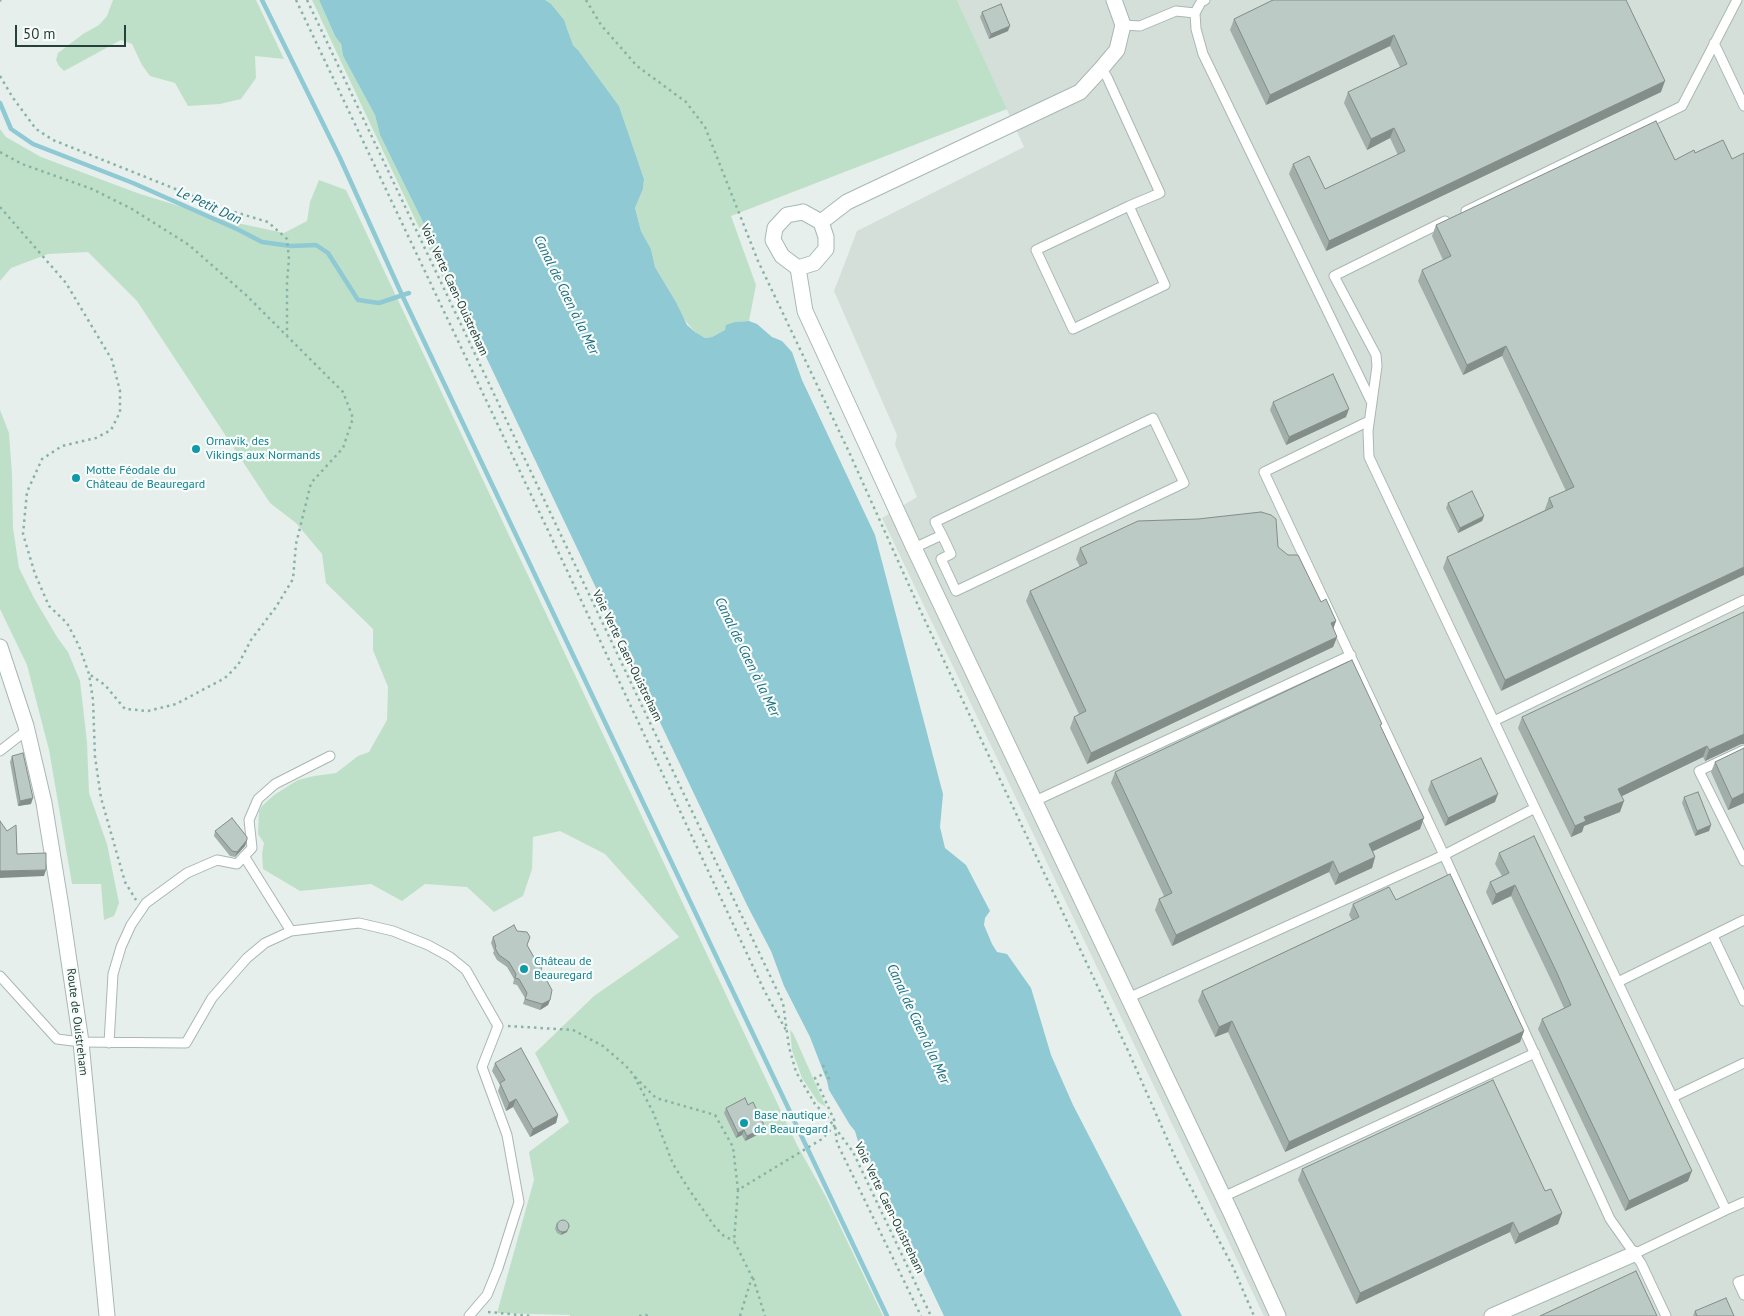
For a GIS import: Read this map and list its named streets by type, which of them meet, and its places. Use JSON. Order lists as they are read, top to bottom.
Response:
{
  "streets": {
    "street": ["Route de Ouistreham"],
    "path": ["Voie Verte Caen-Ouistreham"]
  },
  "water": ["Le Petit Dan", "Canal de Caen à la Mer"],
  "places": [
    "Ornavik, des Vikings aux Normands",
    "Motte Féodale du Château de Beauregard",
    "Château de Beauregard",
    "Base nautique de Beauregard"
  ],
  "scale_bar": "50 m"
}
